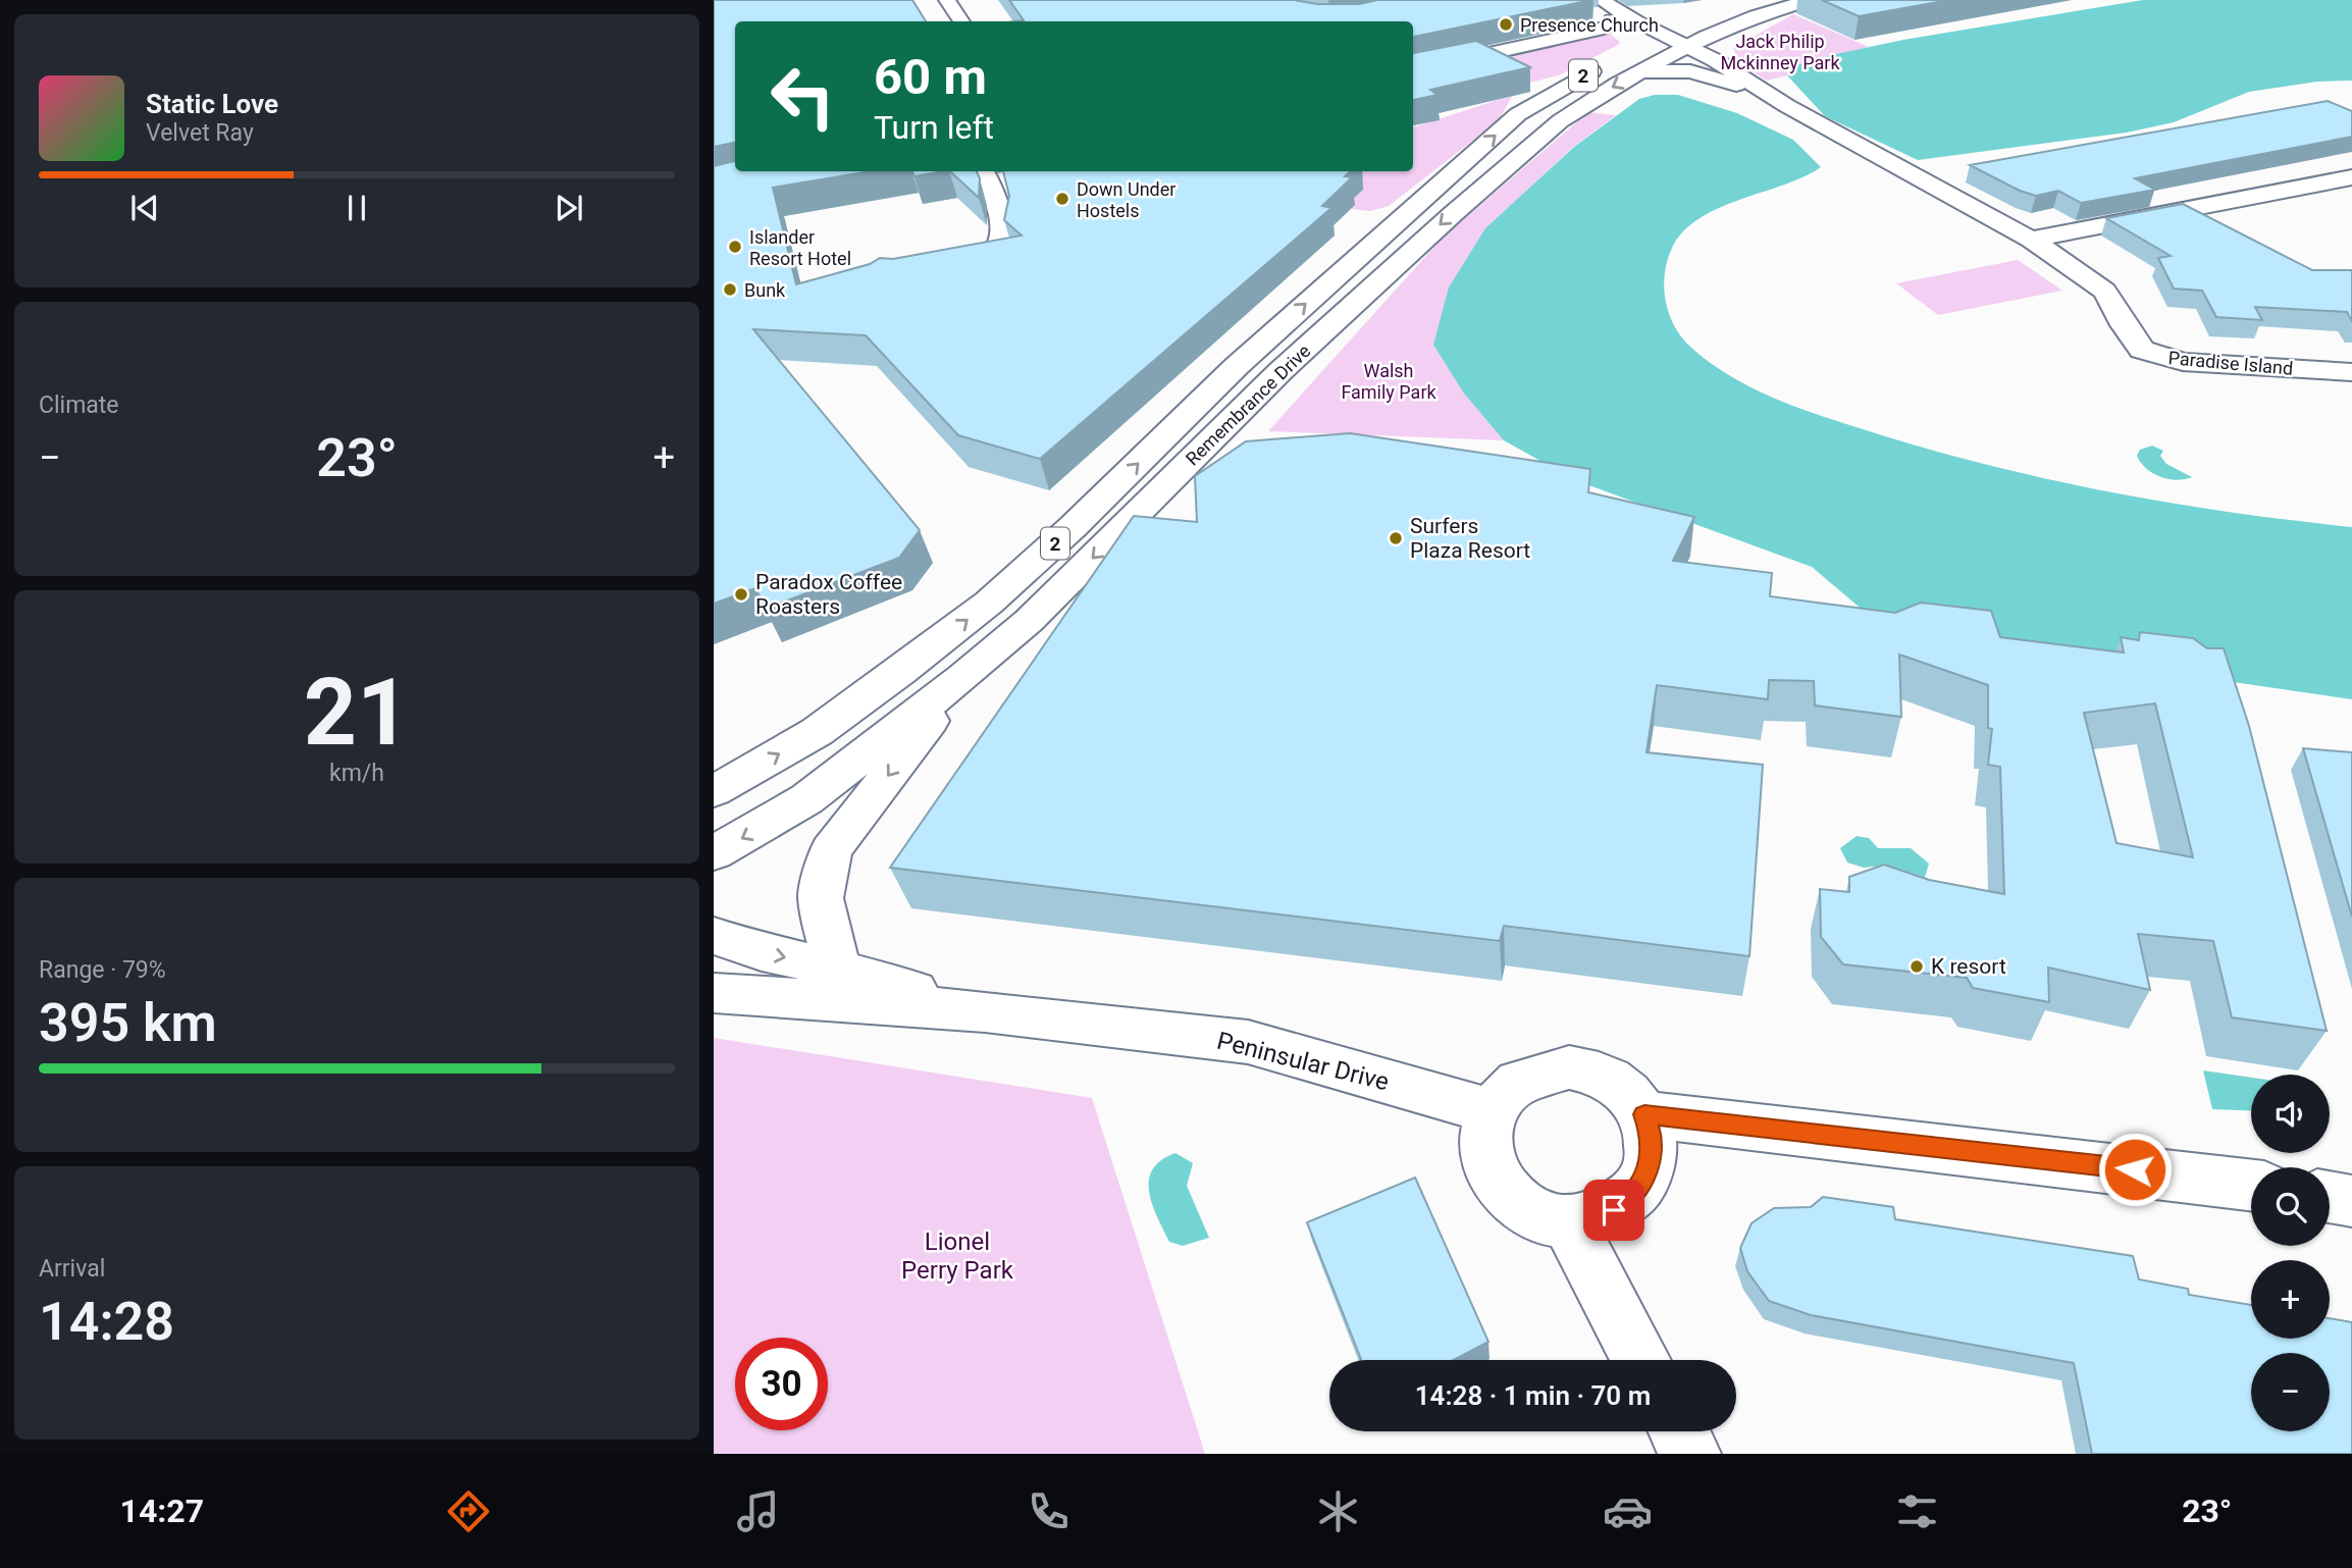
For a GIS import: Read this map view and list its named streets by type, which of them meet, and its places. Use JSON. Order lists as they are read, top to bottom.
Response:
{
  "streets": {
    "main road": [
      "2",
      "Paradise Island",
      "Remembrance Drive",
      "Peninsular Drive"
    ]
  },
  "crossings": [
    ["Paradise Island", "Remembrance Drive"]
  ],
  "parks": ["Jack Philip Mckinney Park", "Walsh Family Park", "Lionel Perry Park"],
  "places": [
    "Presence Church",
    "Down Under Hostels",
    "Islander Resort Hotel",
    "Bunk",
    "Surfers Plaza Resort",
    "Paradox Coffee Roasters",
    "K resort"
  ],
  "page": {
    "turn": ["60 m", "Turn left"],
    "song": ["Static Love", "Velvet Ray"],
    "tile": [
      "Climate",
      ["21", "km/h"],
      ["Range · 79%", "395 km"],
      ["Arrival", "14:28"]
    ],
    "heat": ["−", "23°", "+"],
    "map_buttons": ["+", "−"],
    "limit": "30",
    "trip": "14:28 · 1 min · 70 m",
    "tabs": ["14:27", "23°"]
  }
}
